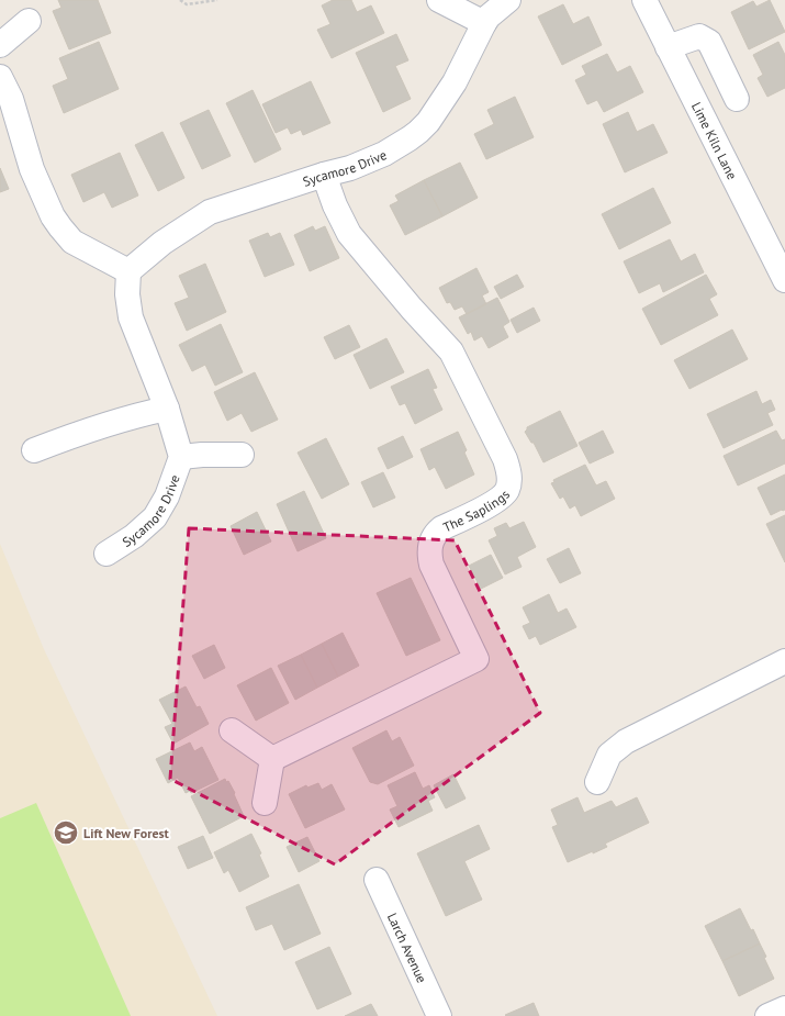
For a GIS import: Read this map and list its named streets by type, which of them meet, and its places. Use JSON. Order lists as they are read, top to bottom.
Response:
{
  "streets": {
    "street": [
      "Lime Kiln Lane",
      "Sycamore Drive",
      "The Saplings",
      "Larch Avenue"
    ]
  },
  "crossings": [
    ["Sycamore Drive", "The Saplings"]
  ],
  "places": {
    "school or university": ["Lift New Forest"]
  }
}
